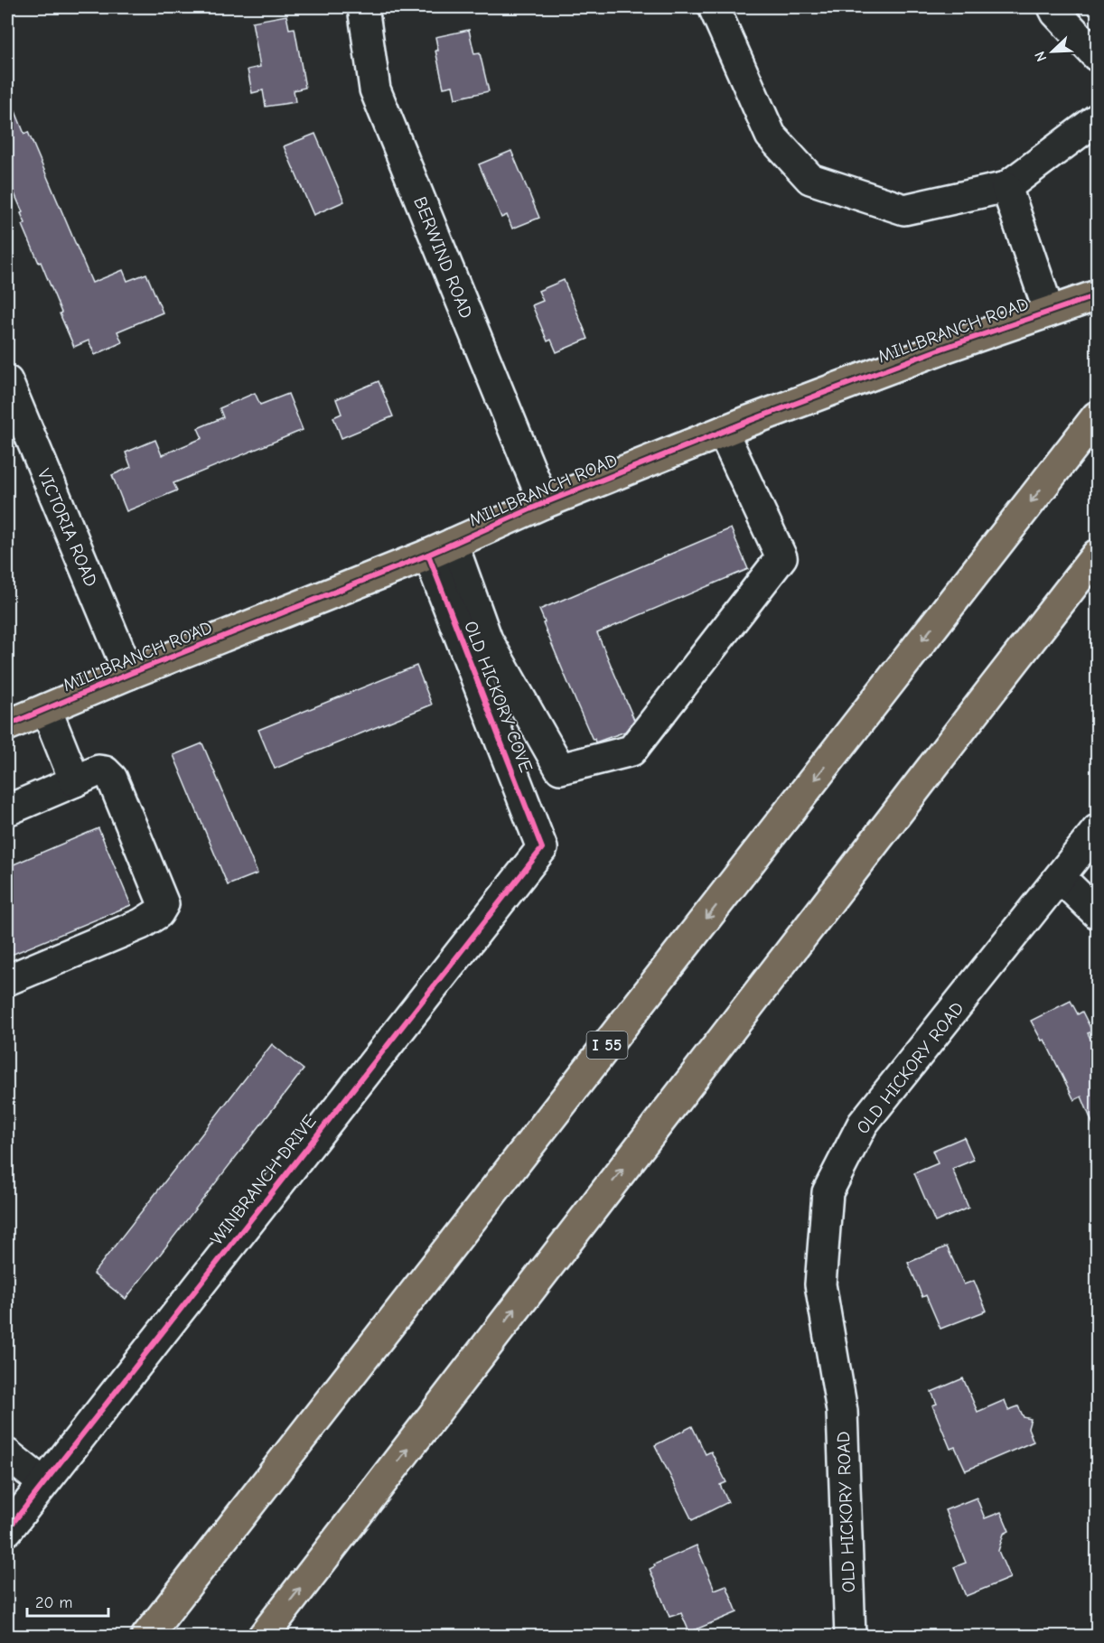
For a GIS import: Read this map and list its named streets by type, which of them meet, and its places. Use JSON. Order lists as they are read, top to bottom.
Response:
{
  "streets": {
    "main road": ["MILLBRANCH ROAD", "I 55"],
    "street": [
      "BERWIND ROAD",
      "VICTORIA ROAD",
      "OLD HICKORY COVE",
      "OLD HICKORY ROAD",
      "WINBRANCH DRIVE"
    ]
  },
  "crossings": [
    ["BERWIND ROAD", "MILLBRANCH ROAD"],
    ["MILLBRANCH ROAD", "VICTORIA ROAD"],
    ["MILLBRANCH ROAD", "OLD HICKORY COVE"],
    ["OLD HICKORY COVE", "WINBRANCH DRIVE"]
  ],
  "scale_bar": "20 m",
  "north": "bottom left"
}
